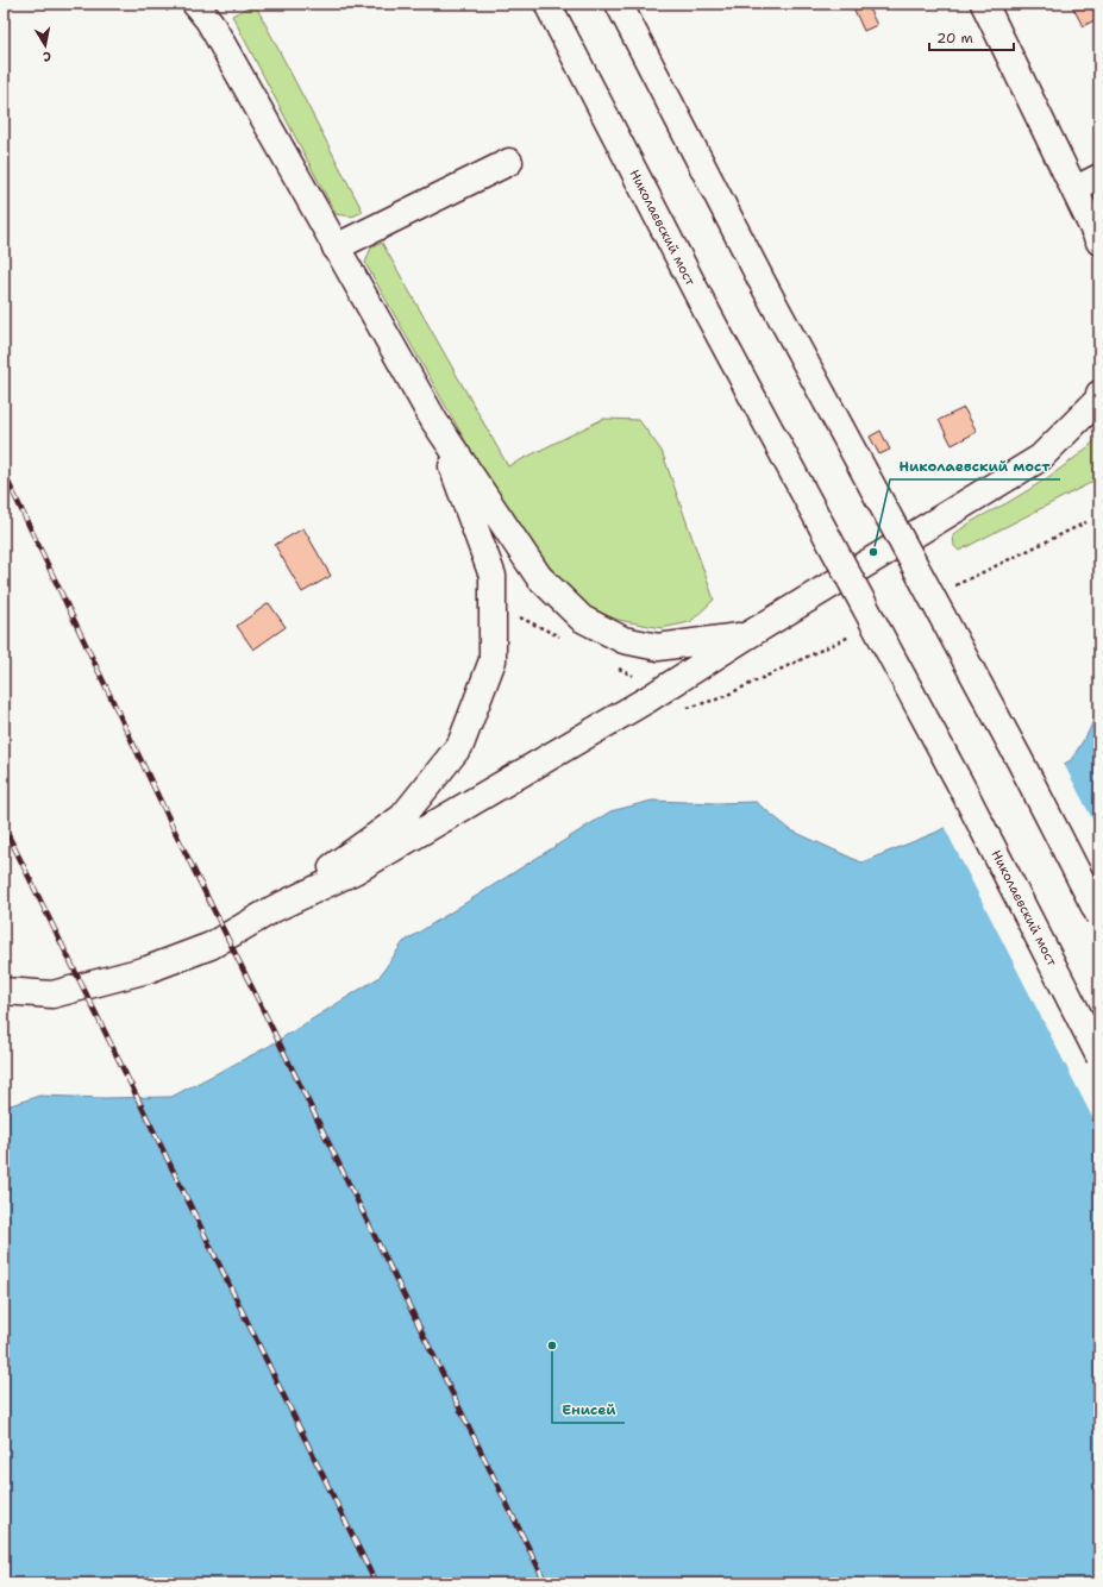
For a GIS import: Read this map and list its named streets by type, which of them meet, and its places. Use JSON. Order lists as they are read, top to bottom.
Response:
{
  "streets": {
    "main road": ["Николаевский мост"]
  },
  "places": ["Николаевский мост", "Енисей"],
  "scale_bar": "20 m",
  "north": "bottom"
}
